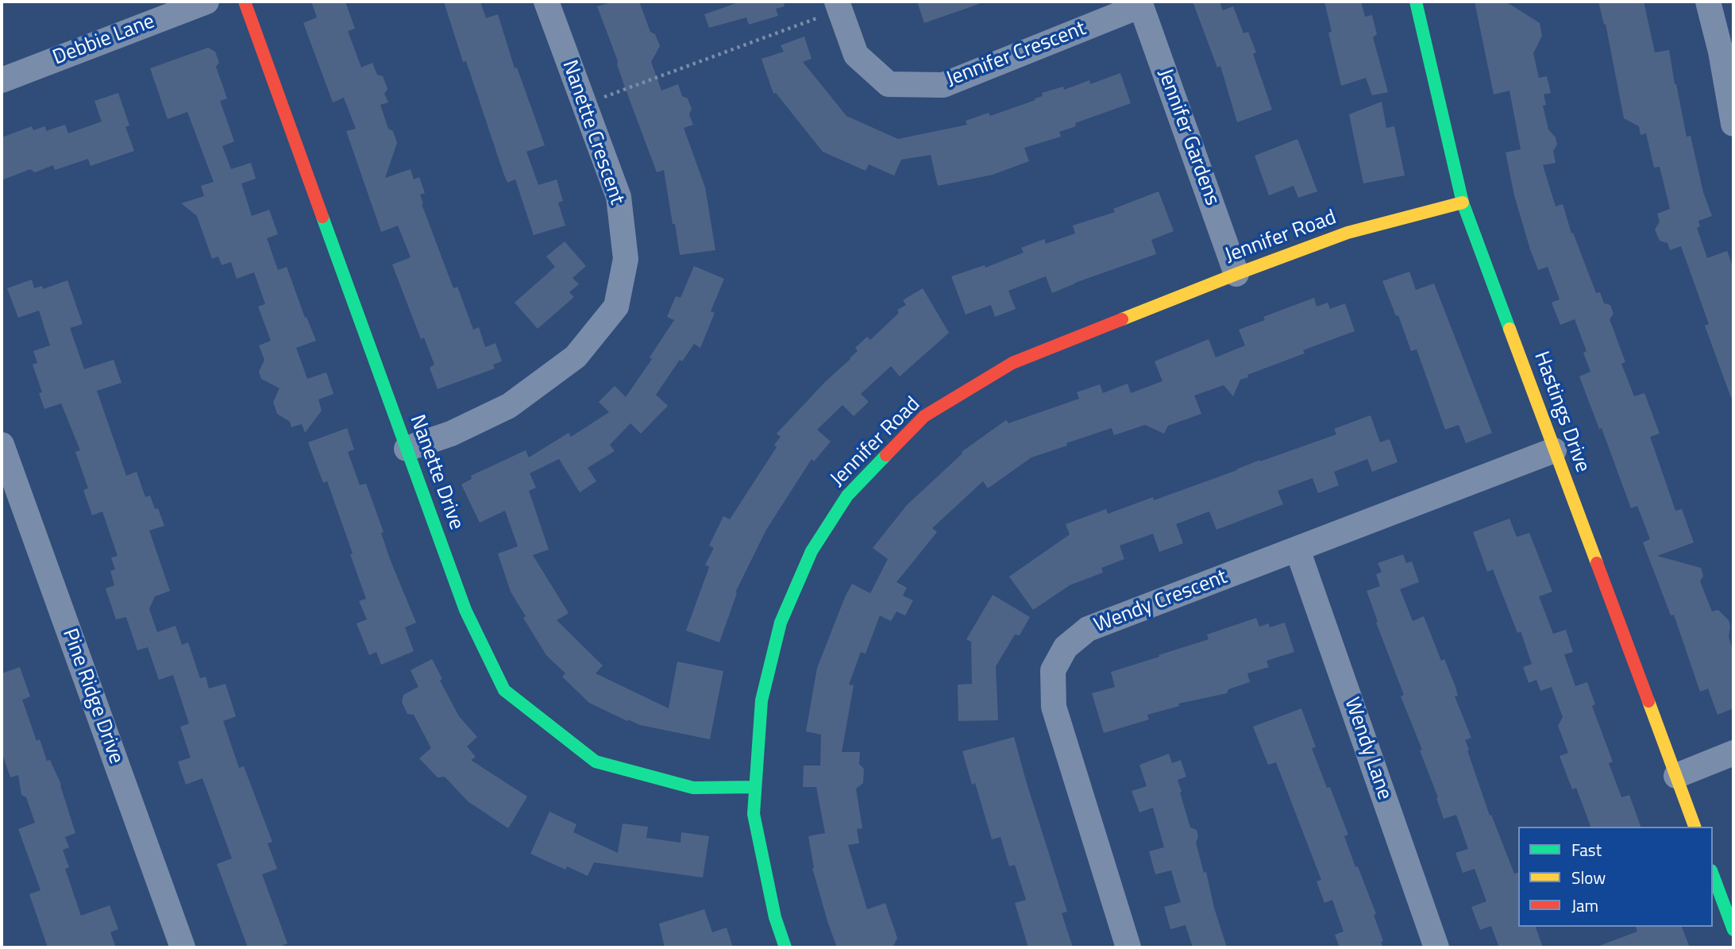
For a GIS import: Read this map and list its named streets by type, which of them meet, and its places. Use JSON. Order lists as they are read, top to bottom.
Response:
{
  "streets": {
    "street": [
      "Debbie Lane",
      "Jennifer Crescent",
      "Nanette Crescent",
      "Jennifer Gardens",
      "Jennifer Road",
      "Hastings Drive",
      "Nanette Drive",
      "Wendy Crescent",
      "Pine Ridge Drive",
      "Wendy Lane"
    ]
  },
  "crossings": [
    ["Jennifer Crescent", "Jennifer Gardens"],
    ["Nanette Crescent", "Nanette Drive"],
    ["Jennifer Gardens", "Jennifer Road"],
    ["Jennifer Road", "Hastings Drive"],
    ["Jennifer Road", "Nanette Drive"],
    ["Hastings Drive", "Wendy Crescent"],
    ["Wendy Crescent", "Wendy Lane"]
  ],
  "legend": ["Fast", "Slow", "Jam"]
}
